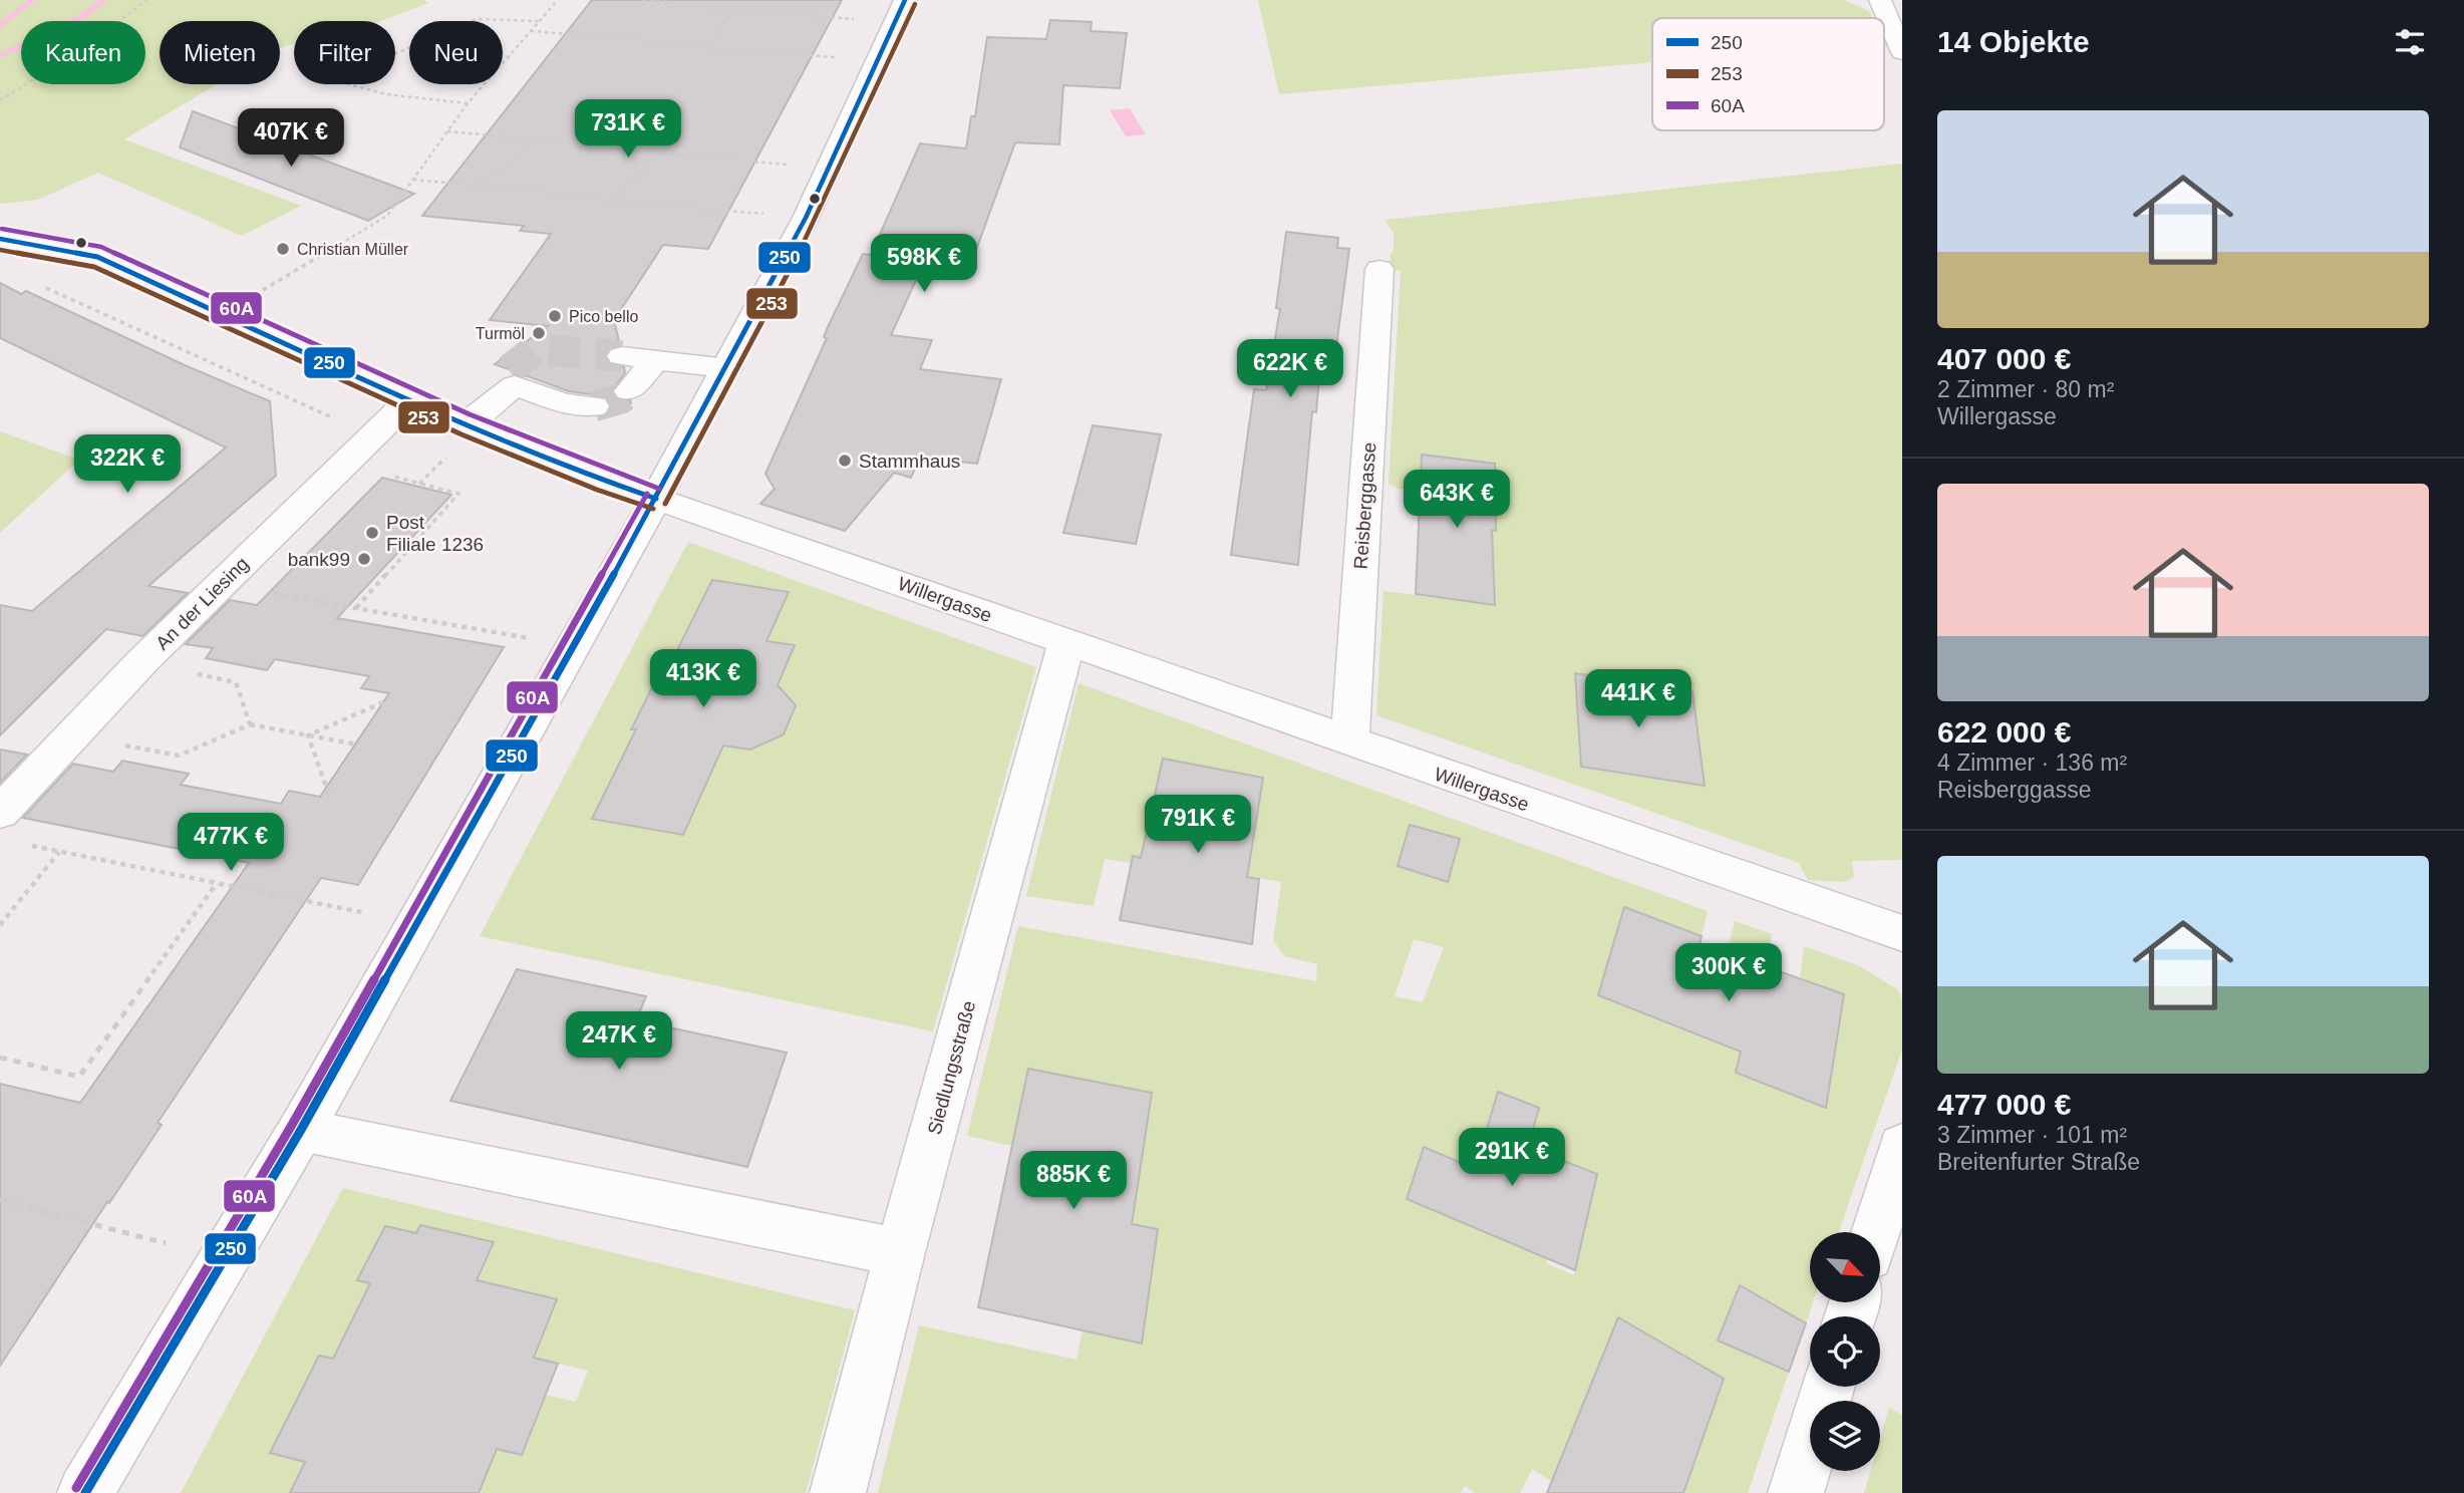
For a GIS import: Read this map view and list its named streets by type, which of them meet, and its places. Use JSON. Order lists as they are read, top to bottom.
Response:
{
  "streets": {
    "street": [
      "Reisberggasse",
      "Willergasse",
      "An der Liesing",
      "Siedlungsstraße"
    ]
  },
  "crossings": [
    ["Reisberggasse", "Willergasse"],
    ["Willergasse", "An der Liesing"],
    ["Willergasse", "Siedlungsstraße"]
  ],
  "places": [
    "Christian Müller",
    "Pico bello",
    "Turmöl",
    "Stammhaus",
    "Post Filiale 1236",
    "bank99"
  ],
  "lines": ["transit line 250", "transit line 253", "transit line 60A"],
  "legend": ["250", "253", "60A"],
  "north": "bottom right",
  "page": {
    "heading": "14 Objekte",
    "chip": [
      "Kaufen",
      "Mieten",
      "Filter",
      "Neu"
    ],
    "list": [
      {
        "name": "407 000 €",
        "note": "2 Zimmer · 80 m² · Willergasse"
      },
      {
        "name": "622 000 €",
        "note": "4 Zimmer · 136 m² · Reisberggasse"
      },
      {
        "name": "477 000 €",
        "note": "3 Zimmer · 101 m² · Breitenfurter Straße"
      }
    ],
    "price": [
      "731K €",
      "407K €",
      "598K €",
      "622K €",
      "322K €",
      "643K €",
      "413K €",
      "441K €",
      "791K €",
      "477K €",
      "300K €",
      "247K €",
      "291K €",
      "885K €"
    ]
  }
}
